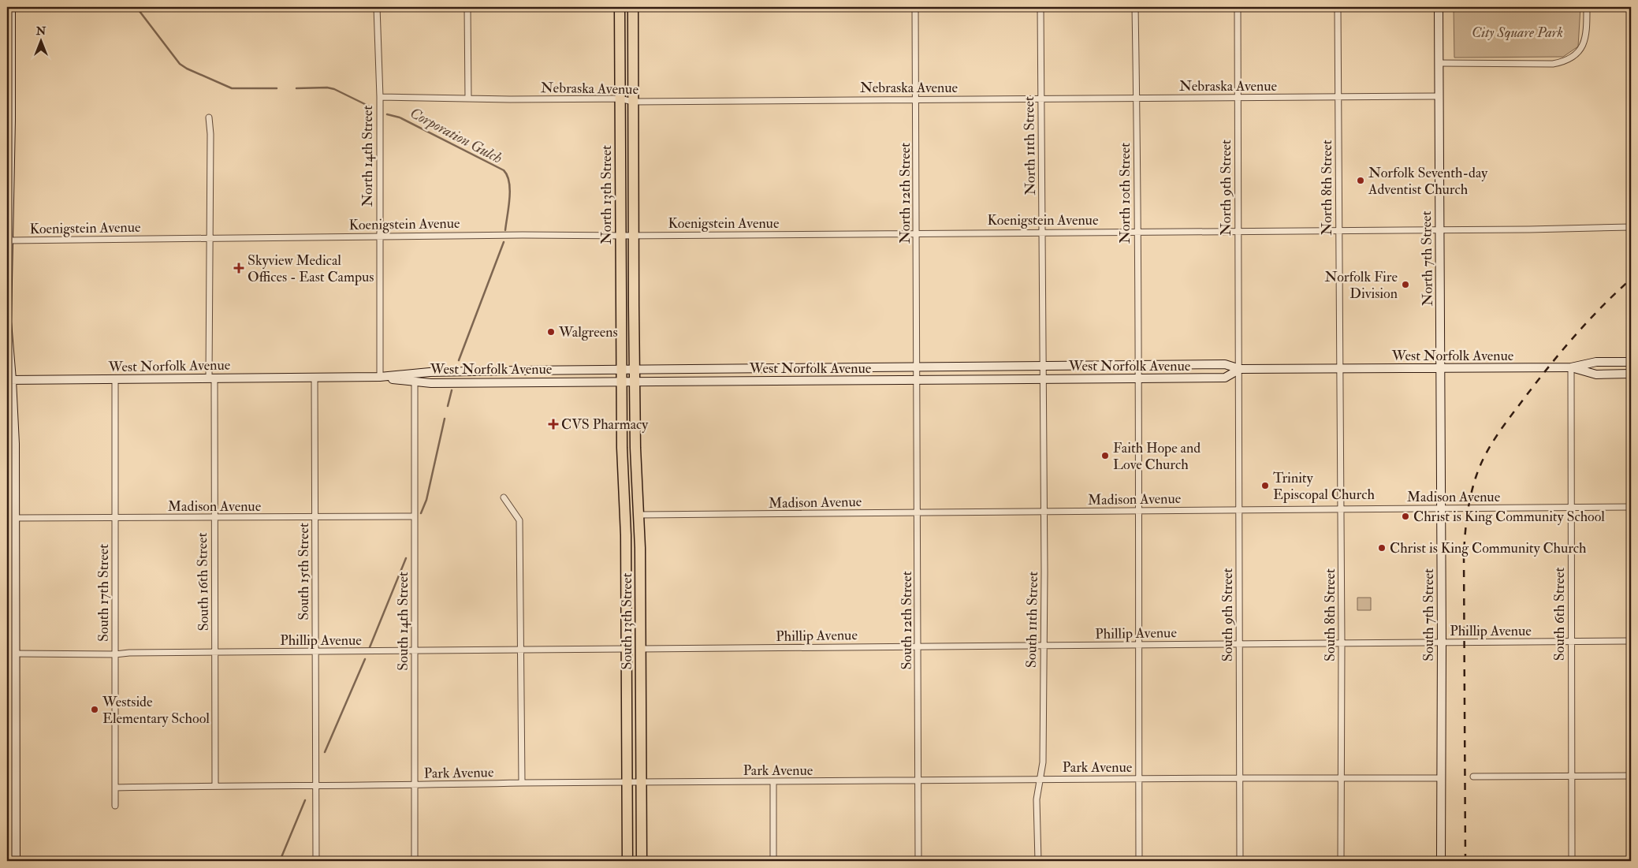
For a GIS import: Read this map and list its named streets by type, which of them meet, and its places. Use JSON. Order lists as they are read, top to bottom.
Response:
{
  "streets": {
    "highway": ["North 13th Street", "South 13th Street"],
    "main road": ["North 7th Street", "West Norfolk Avenue", "South 7th Street"],
    "street": [
      "Nebraska Avenue",
      "North 11th Street",
      "North 14th Street",
      "North 9th Street",
      "North 8th Street",
      "North 12th Street",
      "North 10th Street",
      "Koenigstein Avenue",
      "Madison Avenue",
      "South 15th Street",
      "South 16th Street",
      "South 17th Street",
      "South 6th Street",
      "South 9th Street",
      "South 8th Street",
      "South 11th Street",
      "South 12th Street",
      "South 14th Street",
      "Phillip Avenue",
      "Park Avenue"
    ]
  },
  "crossings": [
    ["Nebraska Avenue", "North 11th Street"],
    ["Nebraska Avenue", "North 14th Street"],
    ["Nebraska Avenue", "North 9th Street"],
    ["Nebraska Avenue", "North 8th Street"],
    ["Nebraska Avenue", "North 12th Street"],
    ["Nebraska Avenue", "North 10th Street"],
    ["Nebraska Avenue", "North 13th Street"],
    ["Nebraska Avenue", "North 7th Street"],
    ["North 11th Street", "Koenigstein Avenue"],
    ["North 11th Street", "West Norfolk Avenue"],
    ["North 11th Street", "South 11th Street"],
    ["North 14th Street", "Koenigstein Avenue"],
    ["North 14th Street", "West Norfolk Avenue"],
    ["North 9th Street", "Koenigstein Avenue"],
    ["North 9th Street", "West Norfolk Avenue"],
    ["North 9th Street", "South 9th Street"],
    ["North 8th Street", "Koenigstein Avenue"],
    ["North 8th Street", "West Norfolk Avenue"],
    ["North 8th Street", "South 8th Street"],
    ["North 12th Street", "Koenigstein Avenue"],
    ["North 12th Street", "West Norfolk Avenue"],
    ["North 12th Street", "South 12th Street"],
    ["North 10th Street", "Koenigstein Avenue"],
    ["North 10th Street", "West Norfolk Avenue"],
    ["North 10th Street", "Madison Avenue"],
    ["North 10th Street", "Phillip Avenue"],
    ["North 10th Street", "Park Avenue"],
    ["North 13th Street", "Koenigstein Avenue"],
    ["North 13th Street", "West Norfolk Avenue"],
    ["North 13th Street", "South 13th Street"],
    ["Koenigstein Avenue", "North 7th Street"],
    ["Koenigstein Avenue", "South 16th Street"],
    ["North 7th Street", "West Norfolk Avenue"],
    ["North 7th Street", "South 7th Street"],
    ["West Norfolk Avenue", "South 15th Street"],
    ["West Norfolk Avenue", "South 16th Street"],
    ["West Norfolk Avenue", "South 17th Street"],
    ["West Norfolk Avenue", "South 6th Street"],
    ["West Norfolk Avenue", "South 9th Street"],
    ["West Norfolk Avenue", "South 8th Street"],
    ["West Norfolk Avenue", "South 7th Street"],
    ["West Norfolk Avenue", "South 11th Street"],
    ["West Norfolk Avenue", "South 12th Street"],
    ["West Norfolk Avenue", "South 14th Street"],
    ["West Norfolk Avenue", "South 13th Street"],
    ["Madison Avenue", "South 15th Street"],
    ["Madison Avenue", "South 16th Street"],
    ["Madison Avenue", "South 17th Street"],
    ["Madison Avenue", "South 6th Street"],
    ["Madison Avenue", "South 9th Street"],
    ["Madison Avenue", "South 8th Street"],
    ["Madison Avenue", "South 7th Street"],
    ["Madison Avenue", "South 11th Street"],
    ["Madison Avenue", "South 12th Street"],
    ["Madison Avenue", "South 14th Street"],
    ["Madison Avenue", "South 13th Street"],
    ["South 15th Street", "Phillip Avenue"],
    ["South 15th Street", "Park Avenue"],
    ["South 16th Street", "Phillip Avenue"],
    ["South 16th Street", "Park Avenue"],
    ["South 17th Street", "Phillip Avenue"],
    ["South 17th Street", "Park Avenue"],
    ["South 6th Street", "Phillip Avenue"],
    ["South 9th Street", "Phillip Avenue"],
    ["South 9th Street", "Park Avenue"],
    ["South 8th Street", "Phillip Avenue"],
    ["South 8th Street", "Park Avenue"],
    ["South 7th Street", "Phillip Avenue"],
    ["South 7th Street", "Park Avenue"],
    ["South 11th Street", "Phillip Avenue"],
    ["South 11th Street", "Park Avenue"],
    ["South 12th Street", "Phillip Avenue"],
    ["South 12th Street", "Park Avenue"],
    ["South 14th Street", "Phillip Avenue"],
    ["South 14th Street", "Park Avenue"],
    ["South 13th Street", "Phillip Avenue"],
    ["South 13th Street", "Park Avenue"]
  ],
  "water": ["Corporation Gulch"],
  "parks": ["City Square Park"],
  "places": {
    "other": [
      "Norfolk Seventh-day Adventist Church",
      "Norfolk Fire Division",
      "Walgreens",
      "Faith Hope and Love Church",
      "Trinity Episcopal Church",
      "Christ is King Community School",
      "Christ is King Community Church",
      "Westside Elementary School"
    ],
    "health": ["Skyview Medical Offices - East Campus", "CVS Pharmacy"]
  },
  "north": "top"
}
